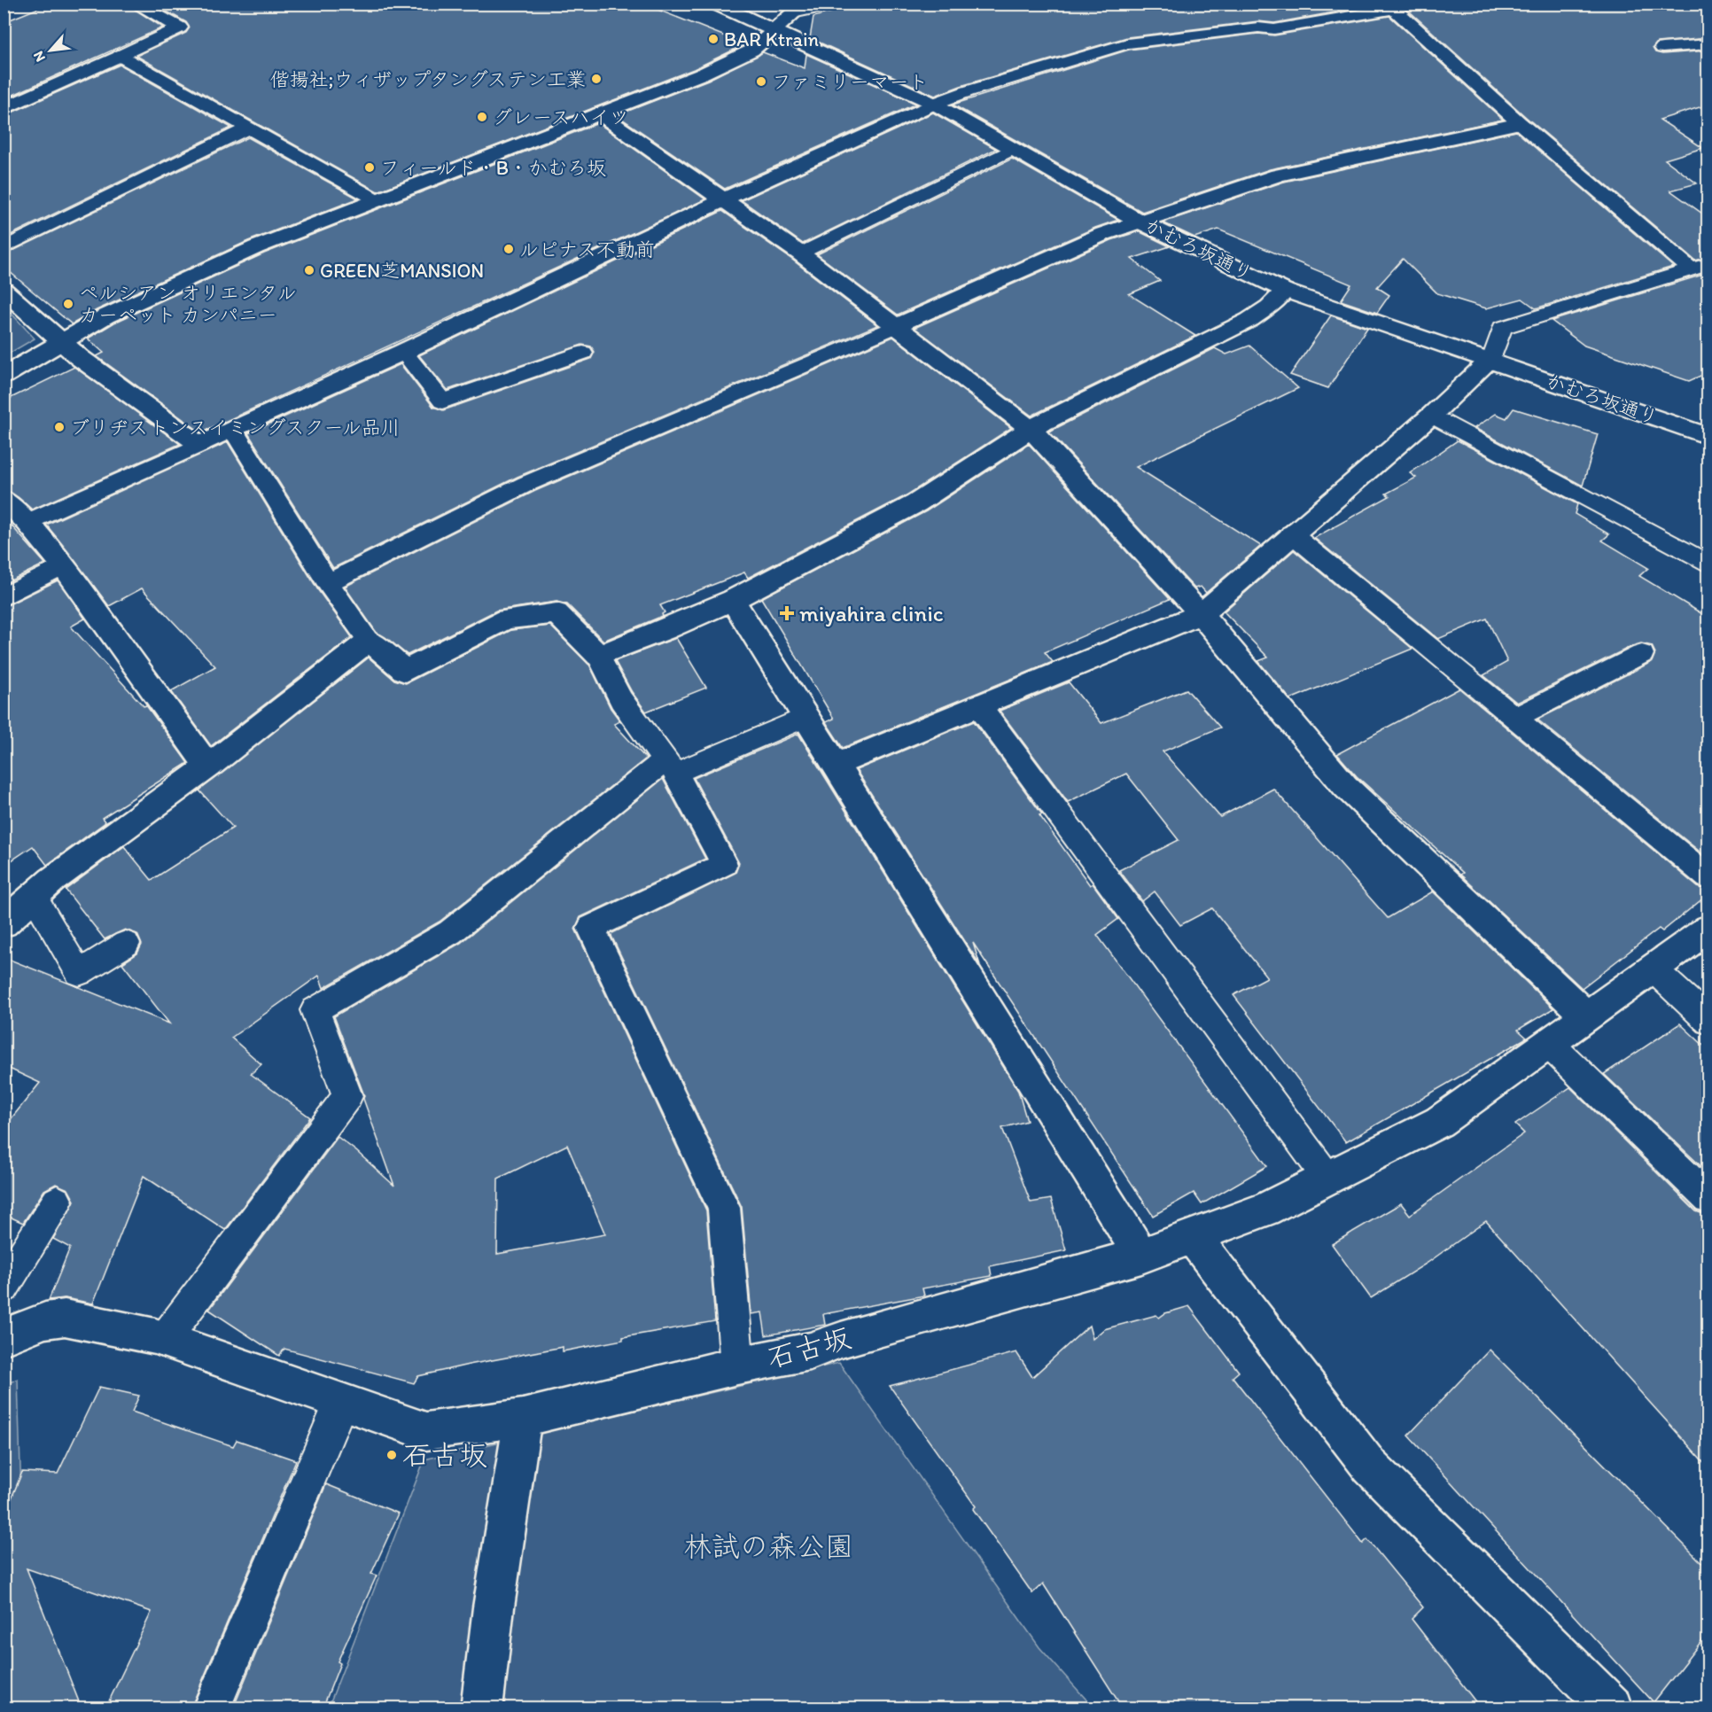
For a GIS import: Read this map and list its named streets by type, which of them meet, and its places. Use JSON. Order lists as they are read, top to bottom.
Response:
{
  "streets": {
    "street": ["かむろ坂通り", "石古坂"]
  },
  "parks": ["林試の森公園"],
  "places": {
    "other": [
      "BAR Ktrain",
      "偕揚社;ウィザップタングステン工業",
      "ファミリーマート",
      "グレースハイツ",
      "フィールド・B・かむろ坂",
      "ルピナス不動前",
      "GREEN芝MANSION",
      "ペルシアン オリエンタル カーペット カンパニー",
      "ブリヂストンスイミングスクール品川",
      "石古坂"
    ],
    "health": ["miyahira clinic"]
  },
  "north": "bottom left"
}
